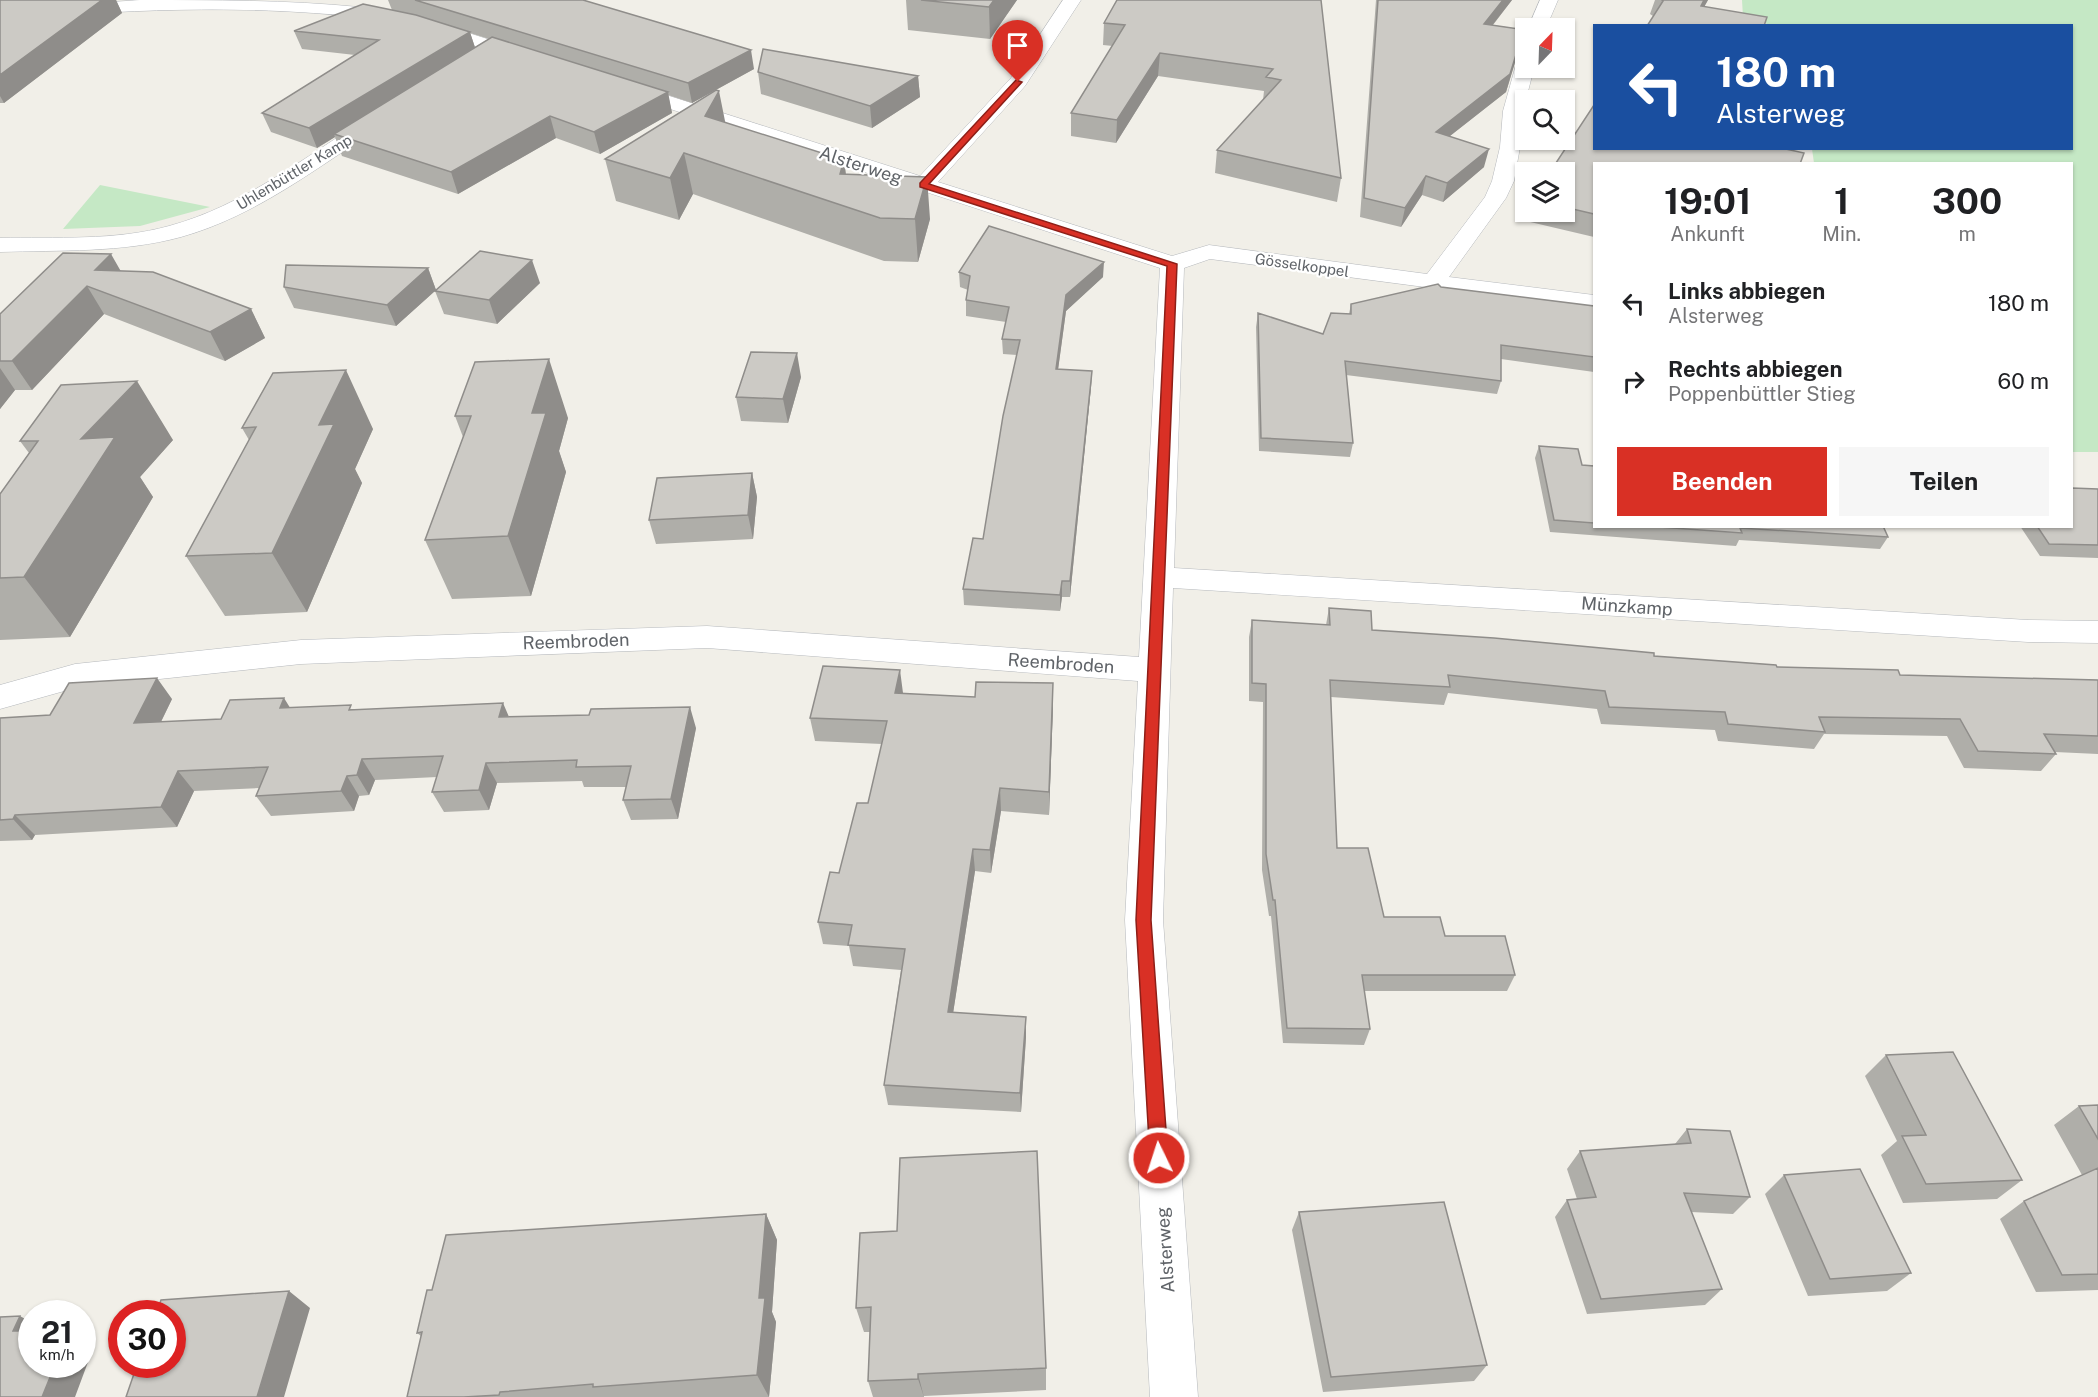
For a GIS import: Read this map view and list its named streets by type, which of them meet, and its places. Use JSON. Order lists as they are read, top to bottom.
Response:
{
  "streets": {
    "street": [
      "Alsterweg",
      "Uhlenbüttler Kamp",
      "Gösselkoppel",
      "Münzkamp",
      "Reembroden"
    ]
  },
  "crossings": [
    ["Alsterweg", "Gösselkoppel"],
    ["Alsterweg", "Münzkamp"],
    ["Alsterweg", "Reembroden"]
  ],
  "north": "top right",
  "page": {
    "turn": ["180 m", "Alsterweg"],
    "eta": [
      "19:01",
      "Ankunft",
      "1",
      "Min.",
      "300",
      "m"
    ],
    "list": [
      {
        "name": "Links abbiegen",
        "note": "Alsterweg",
        "value": "180 m"
      },
      {
        "name": "Rechts abbiegen",
        "note": "Poppenbüttler Stieg",
        "value": "60 m"
      }
    ],
    "buttons": ["Beenden", "Teilen"],
    "speed": "21 km/h",
    "limit": "30"
  }
}
